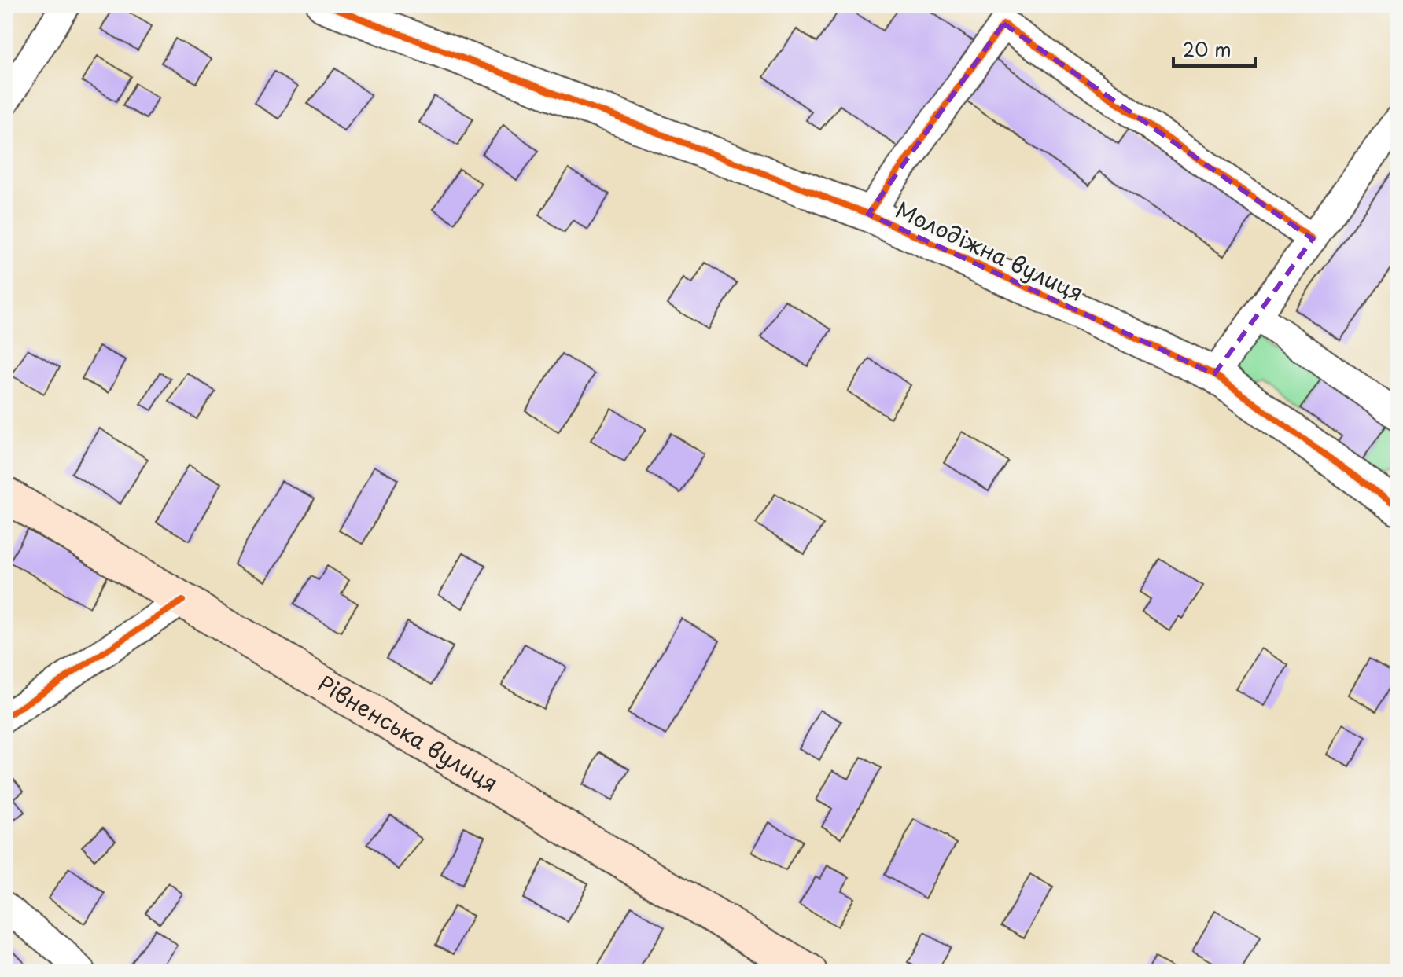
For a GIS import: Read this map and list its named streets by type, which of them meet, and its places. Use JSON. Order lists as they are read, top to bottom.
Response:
{
  "streets": {
    "main road": ["Рівненська вулиця"],
    "street": ["Молодіжна вулиця"]
  },
  "scale_bar": "20 m"
}
